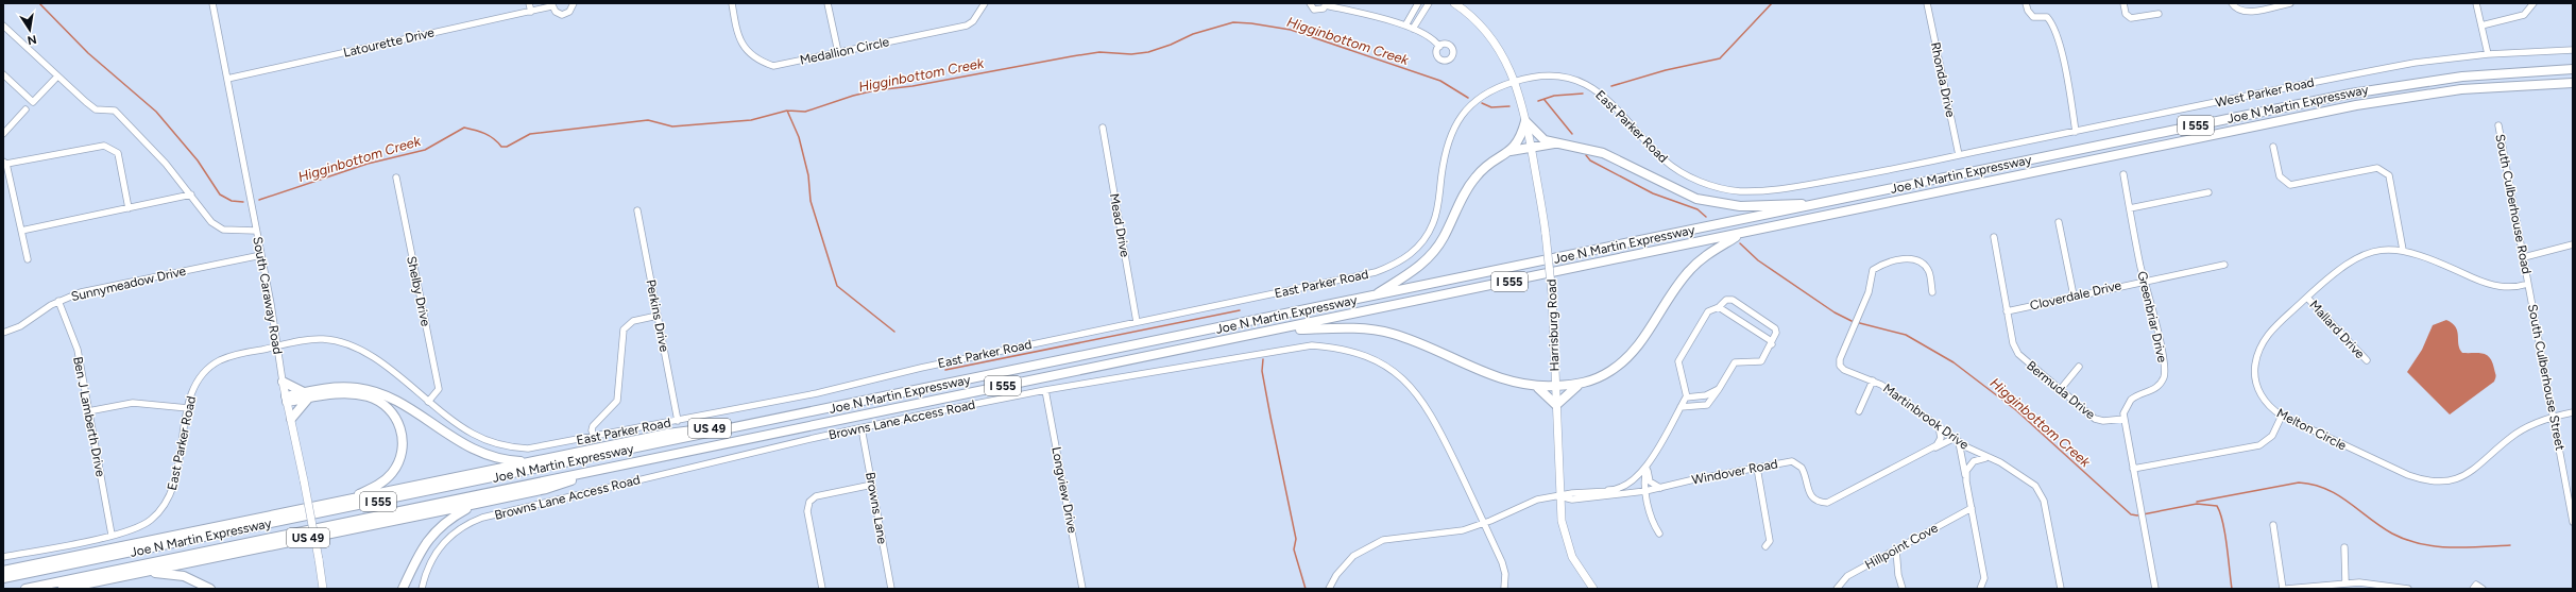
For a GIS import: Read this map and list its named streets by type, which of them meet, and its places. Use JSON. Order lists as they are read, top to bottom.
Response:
{
  "streets": {
    "highway": ["Joe N Martin Expressway", "I 555", "US 49"],
    "main road": ["South Caraway Road", "Harrisburg Road"],
    "street": [
      "Latourette Drive",
      "Medallion Circle",
      "Rhonda Drive",
      "West Parker Road",
      "East Parker Road",
      "South Culberhouse Road",
      "Mead Drive",
      "Sunnymeadow Drive",
      "Shelby Drive",
      "Cloverdale Drive",
      "Perkins Drive",
      "Greenbriar Drive",
      "Mallard Drive",
      "South Culberhouse Street",
      "Bermuda Drive",
      "Ben J Lamberth Drive",
      "Martinbrook Drive",
      "Browns Lane Access Road",
      "Melton Circle",
      "Windover Road",
      "Longview Drive",
      "Browns Lane",
      "Hillpoint Cove"
    ]
  },
  "crossings": [
    ["Latourette Drive", "South Caraway Road"],
    ["Rhonda Drive", "West Parker Road"],
    ["Rhonda Drive", "East Parker Road"],
    ["West Parker Road", "East Parker Road"],
    ["Joe N Martin Expressway", "US 49"],
    ["East Parker Road", "Mead Drive"],
    ["East Parker Road", "Shelby Drive"],
    ["East Parker Road", "South Caraway Road"],
    ["East Parker Road", "Perkins Drive"],
    ["East Parker Road", "Harrisburg Road"],
    ["East Parker Road", "Ben J Lamberth Drive"],
    ["South Culberhouse Road", "South Culberhouse Street"],
    ["South Culberhouse Road", "Melton Circle"],
    ["Sunnymeadow Drive", "South Caraway Road"],
    ["Sunnymeadow Drive", "Ben J Lamberth Drive"],
    ["Cloverdale Drive", "Greenbriar Drive"],
    ["Cloverdale Drive", "Bermuda Drive"],
    ["Greenbriar Drive", "Bermuda Drive"],
    ["Harrisburg Road", "Windover Road"],
    ["Mallard Drive", "Melton Circle"],
    ["South Culberhouse Street", "Melton Circle"],
    ["Martinbrook Drive", "Windover Road"],
    ["Browns Lane Access Road", "Windover Road"],
    ["Browns Lane Access Road", "Longview Drive"],
    ["Browns Lane Access Road", "Browns Lane"]
  ],
  "water": ["Higginbottom Creek"],
  "north": "bottom"
}
